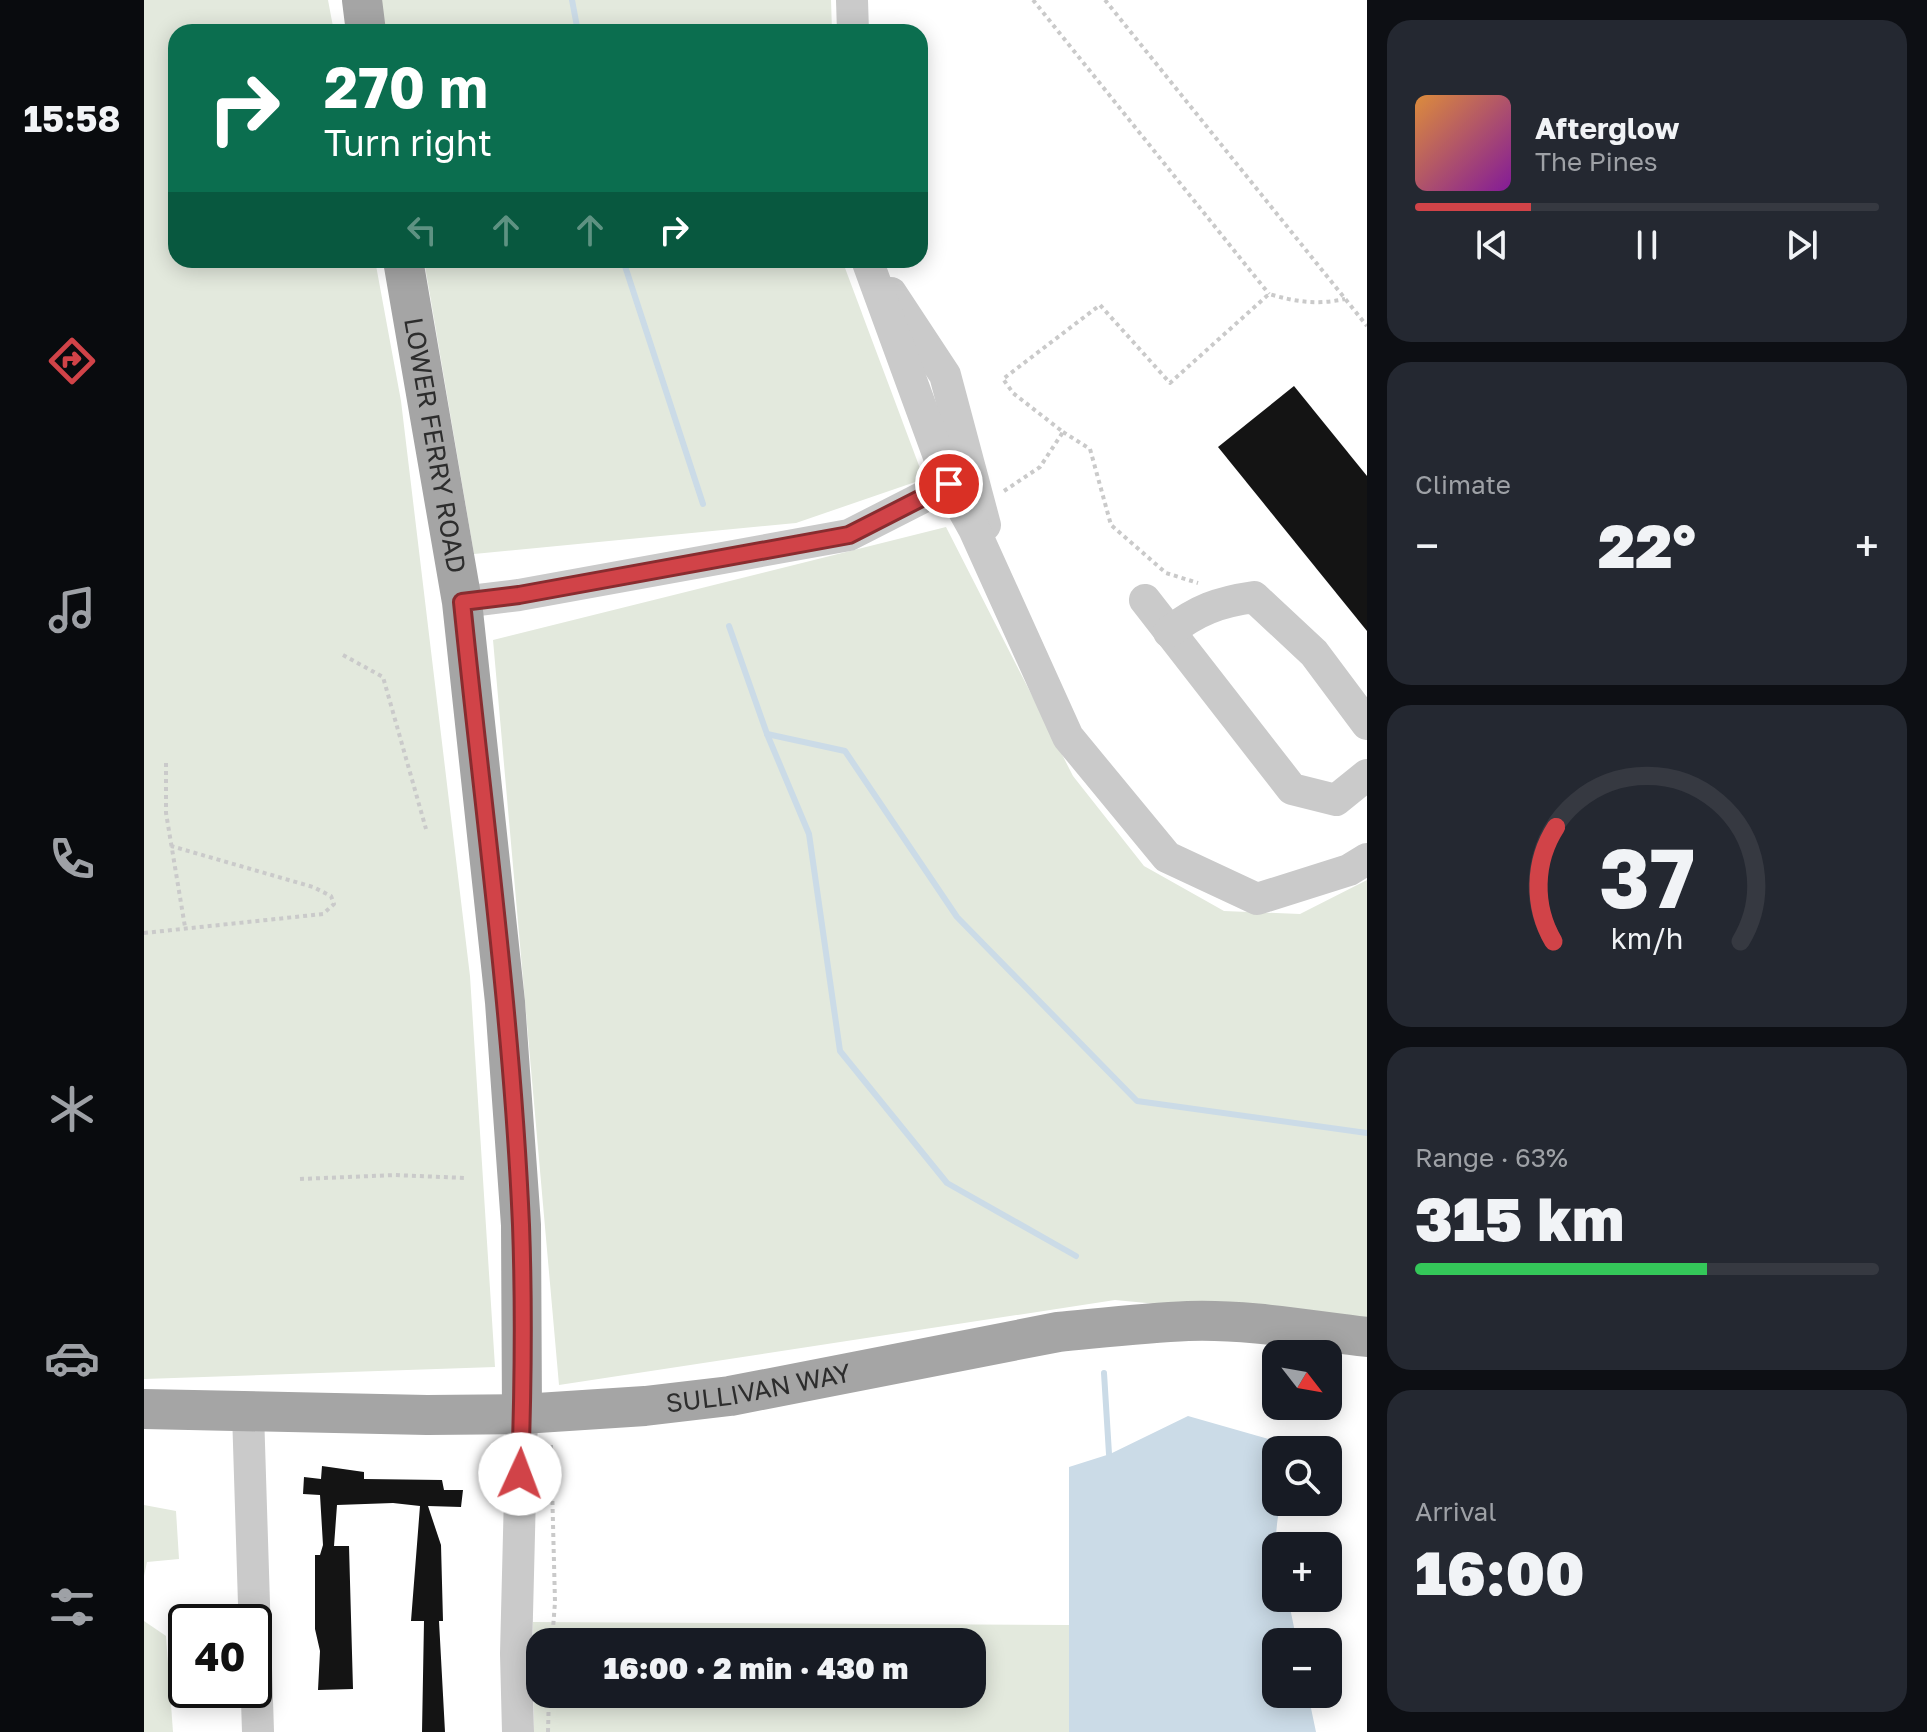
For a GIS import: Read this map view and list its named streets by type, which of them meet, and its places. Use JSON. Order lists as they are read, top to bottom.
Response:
{
  "streets": {
    "main road": ["LOWER FERRY ROAD", "SULLIVAN WAY"]
  },
  "crossings": [
    ["LOWER FERRY ROAD", "SULLIVAN WAY"]
  ],
  "north": "bottom right",
  "page": {
    "tabs": "15:58",
    "turn": ["270 m", "Turn right"],
    "song": ["Afterglow", "The Pines"],
    "tile": [
      "Climate",
      ["Range · 63%", "315 km"],
      ["Arrival", "16:00"]
    ],
    "heat": ["−", "22°", "+"],
    "map_buttons": ["+", "−"],
    "limit": "40",
    "trip": "16:00 · 2 min · 430 m",
    "gauge": ["37", "km/h"]
  }
}
